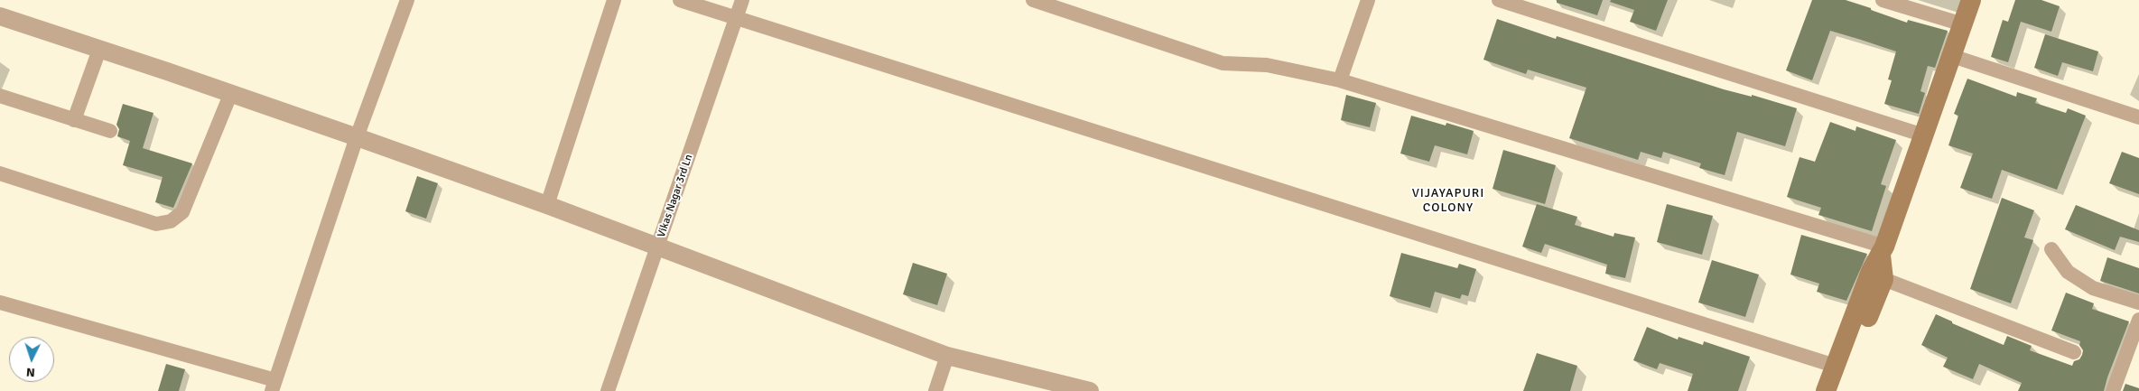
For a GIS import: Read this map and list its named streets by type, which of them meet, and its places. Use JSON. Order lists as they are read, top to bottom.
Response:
{
  "streets": {
    "street": ["Vikas Nagar 3rd Ln"]
  },
  "districts": ["VIJAYAPURI COLONY"],
  "north": "bottom"
}
